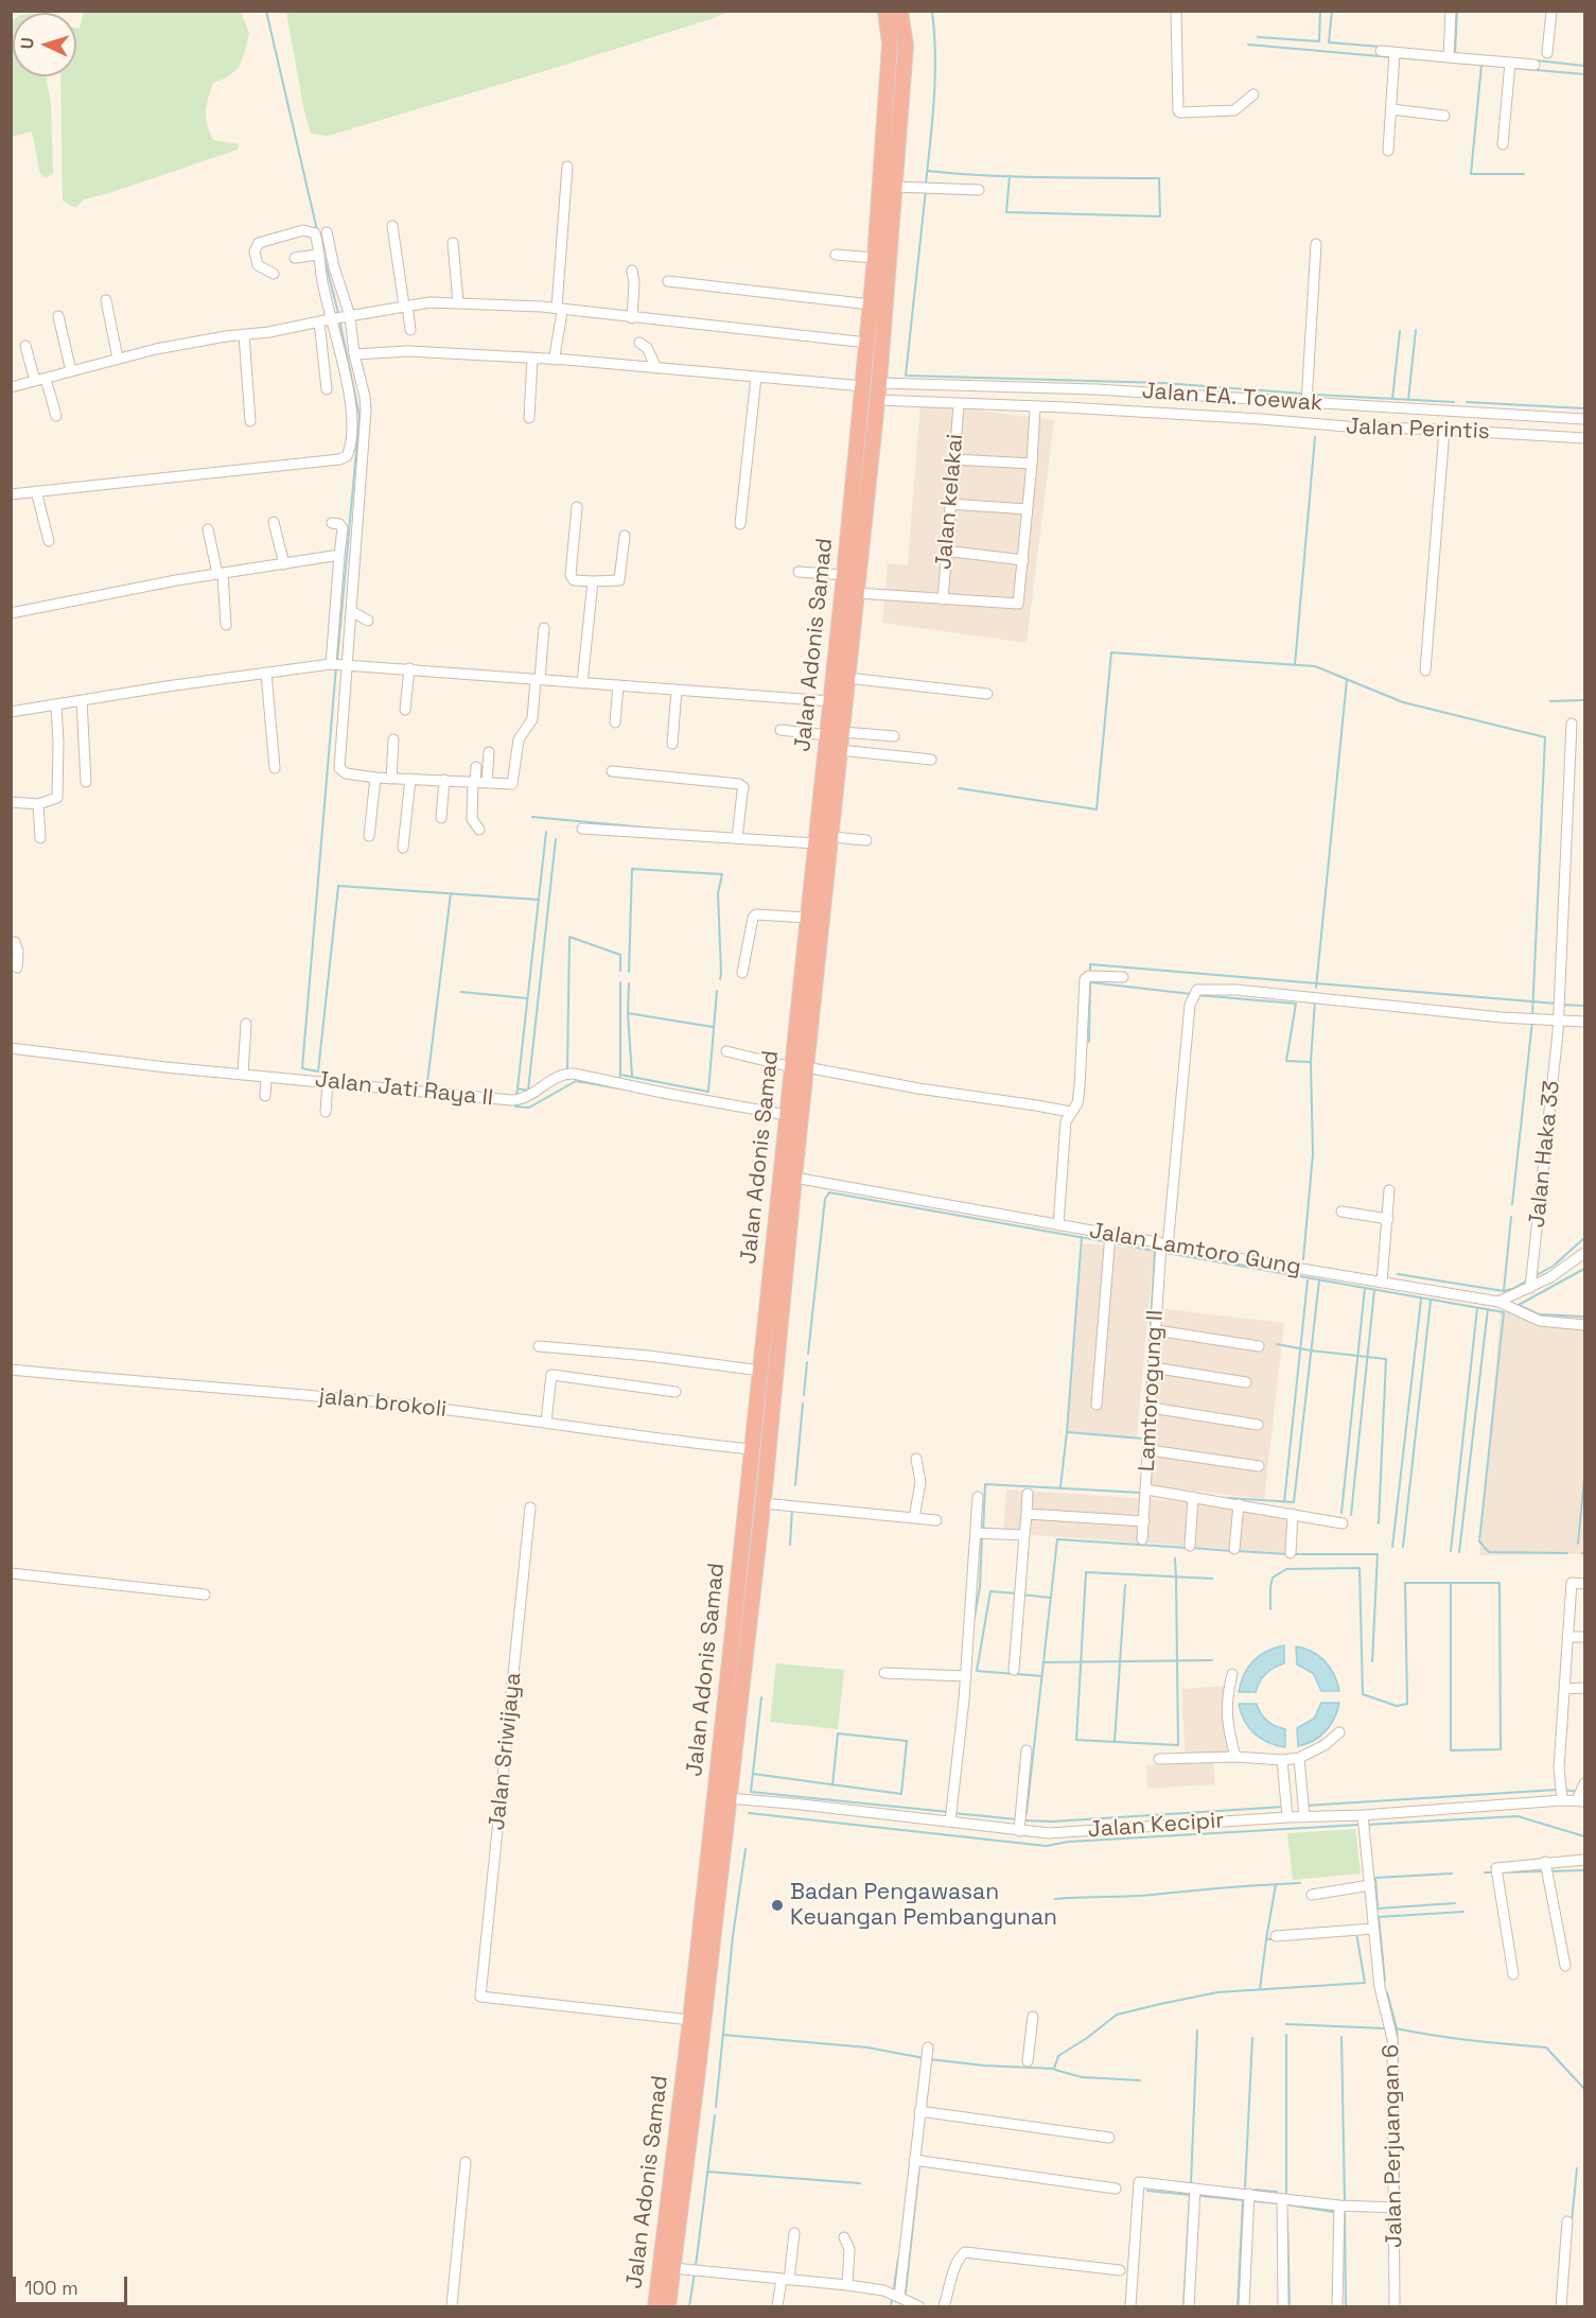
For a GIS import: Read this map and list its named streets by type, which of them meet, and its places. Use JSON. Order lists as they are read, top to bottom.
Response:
{
  "streets": {
    "highway": ["Jalan Adonis Samad"],
    "street": [
      "Jalan EA. Toewak",
      "Jalan Perintis",
      "Jalan kelakai",
      "Jalan Jati Raya II",
      "Jalan Haka 33",
      "Jalan Lamtoro Gung",
      "Lamtorogung II",
      "jalan brokoli",
      "Jalan Sriwijaya",
      "Jalan Kecipir",
      "Jalan Perjuangan 6"
    ]
  },
  "crossings": [
    ["Jalan Perintis", "Jalan kelakai"],
    ["Jalan Adonis Samad", "Jalan Jati Raya II"],
    ["Jalan Adonis Samad", "jalan brokoli"],
    ["Jalan Adonis Samad", "Jalan Sriwijaya"],
    ["Jalan Haka 33", "Lamtorogung II"],
    ["Jalan Lamtoro Gung", "Lamtorogung II"],
    ["Jalan Kecipir", "Jalan Perjuangan 6"]
  ],
  "places": ["Badan Pengawasan Keuangan Pembangunan"],
  "scale_bar": "100 m",
  "north": "left"
}
